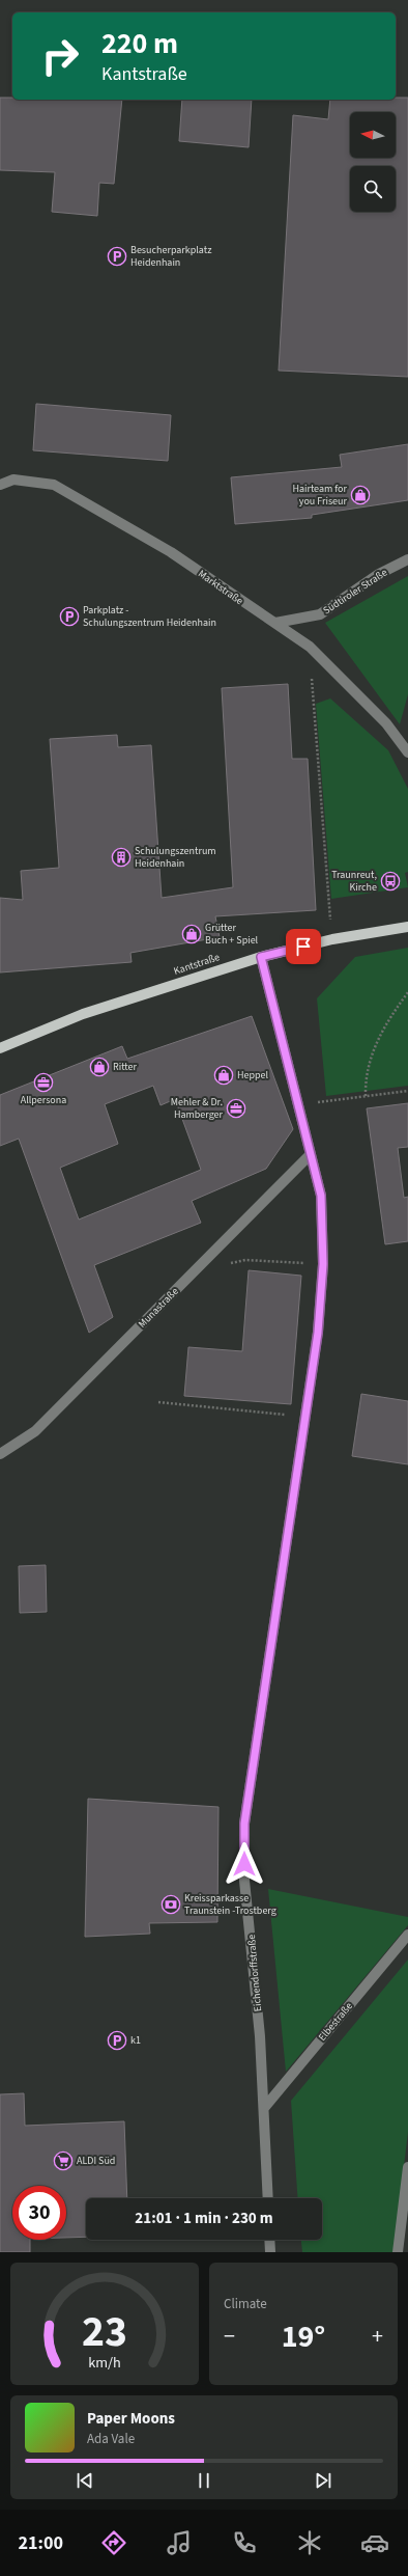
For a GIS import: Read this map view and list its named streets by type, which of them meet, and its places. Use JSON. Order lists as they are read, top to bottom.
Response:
{
  "streets": {
    "main road": ["Kantstraße"],
    "street": [
      "Marktstraße",
      "Südtiroler Straße",
      "Munastraße",
      "Eichendorffstraße",
      "Elbestraße"
    ]
  },
  "crossings": [
    ["Marktstraße", "Südtiroler Straße"],
    ["Kantstraße", "Eichendorffstraße"],
    ["Munastraße", "Eichendorffstraße"],
    ["Eichendorffstraße", "Elbestraße"]
  ],
  "places": {
    "parking": ["Besucherparkplatz Heidenhain", "Parkplatz - Schulungszentrum Heidenhain", "k1"],
    "shop": [
      "Hairteam for you Friseur",
      "Grütter Buch + Spiel",
      "Ritter",
      "Heppel"
    ],
    "building": ["Schulungszentrum Heidenhain"],
    "bus stop": ["Traunreut, Kirche"],
    "office": ["Allpersona", "Mehler & Dr. Hamberger"],
    "bank": ["Kreissparkasse Traunstein -Trostberg"],
    "supermarket": ["ALDI Süd"]
  },
  "north": "left",
  "page": {
    "turn": ["220 m", "Kantstraße"],
    "limit": "30",
    "trip": "21:01 · 1 min · 230 m",
    "tile": "Climate",
    "heat": ["−", "19°", "+"],
    "song": ["Paper Moons", "Ada Vale"],
    "tabs": "21:00",
    "gauge": ["23", "km/h"]
  }
}
